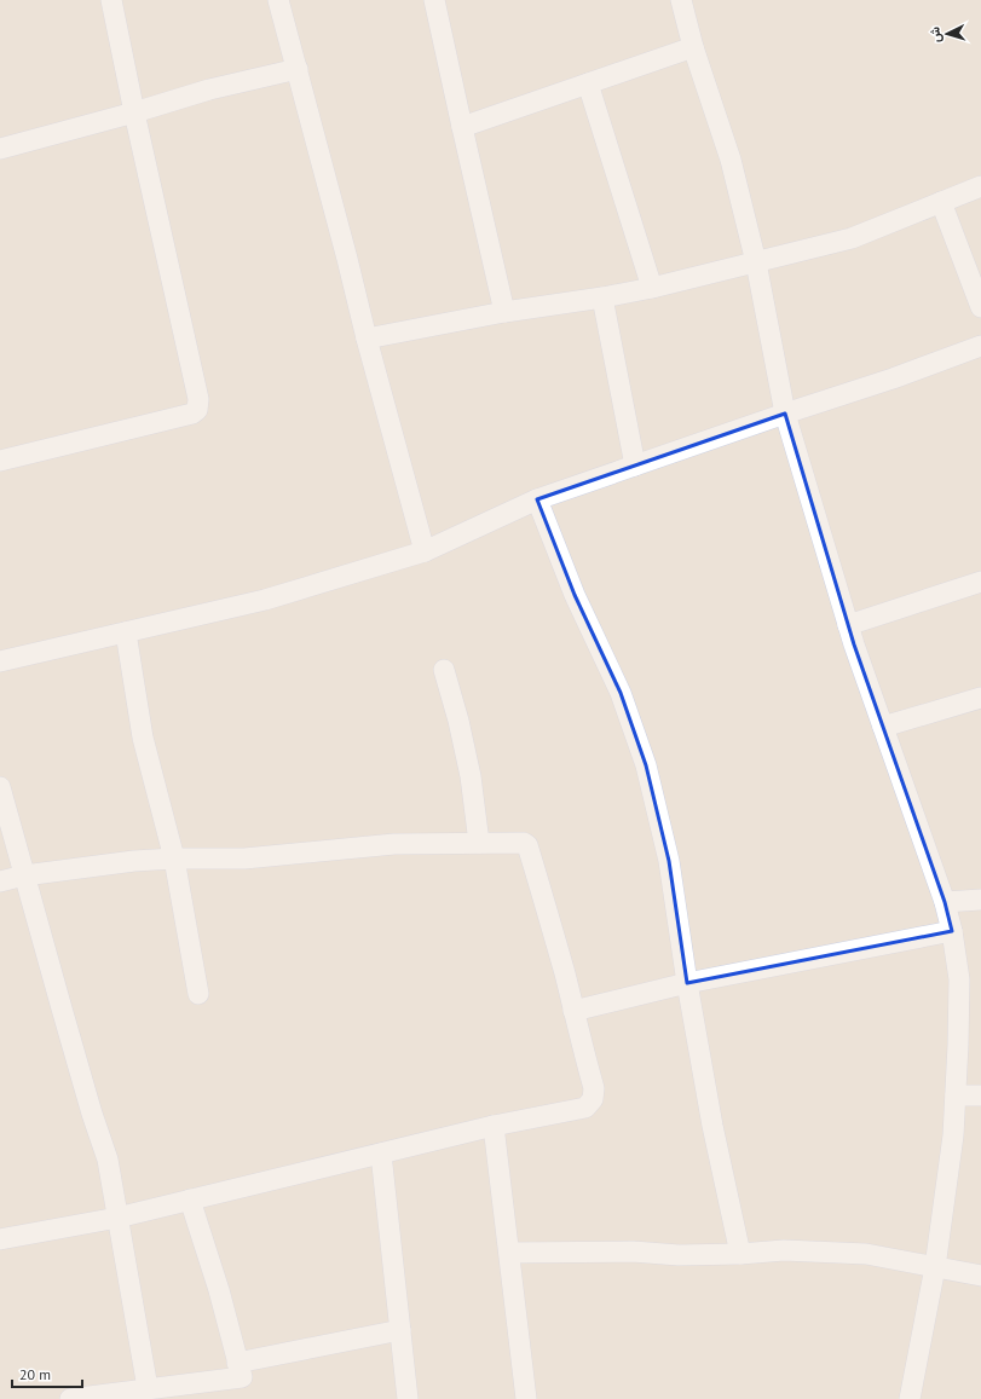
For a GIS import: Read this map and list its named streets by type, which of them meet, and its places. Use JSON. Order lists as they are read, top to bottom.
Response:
{
  "scale_bar": "20 m",
  "north": "left"
}
